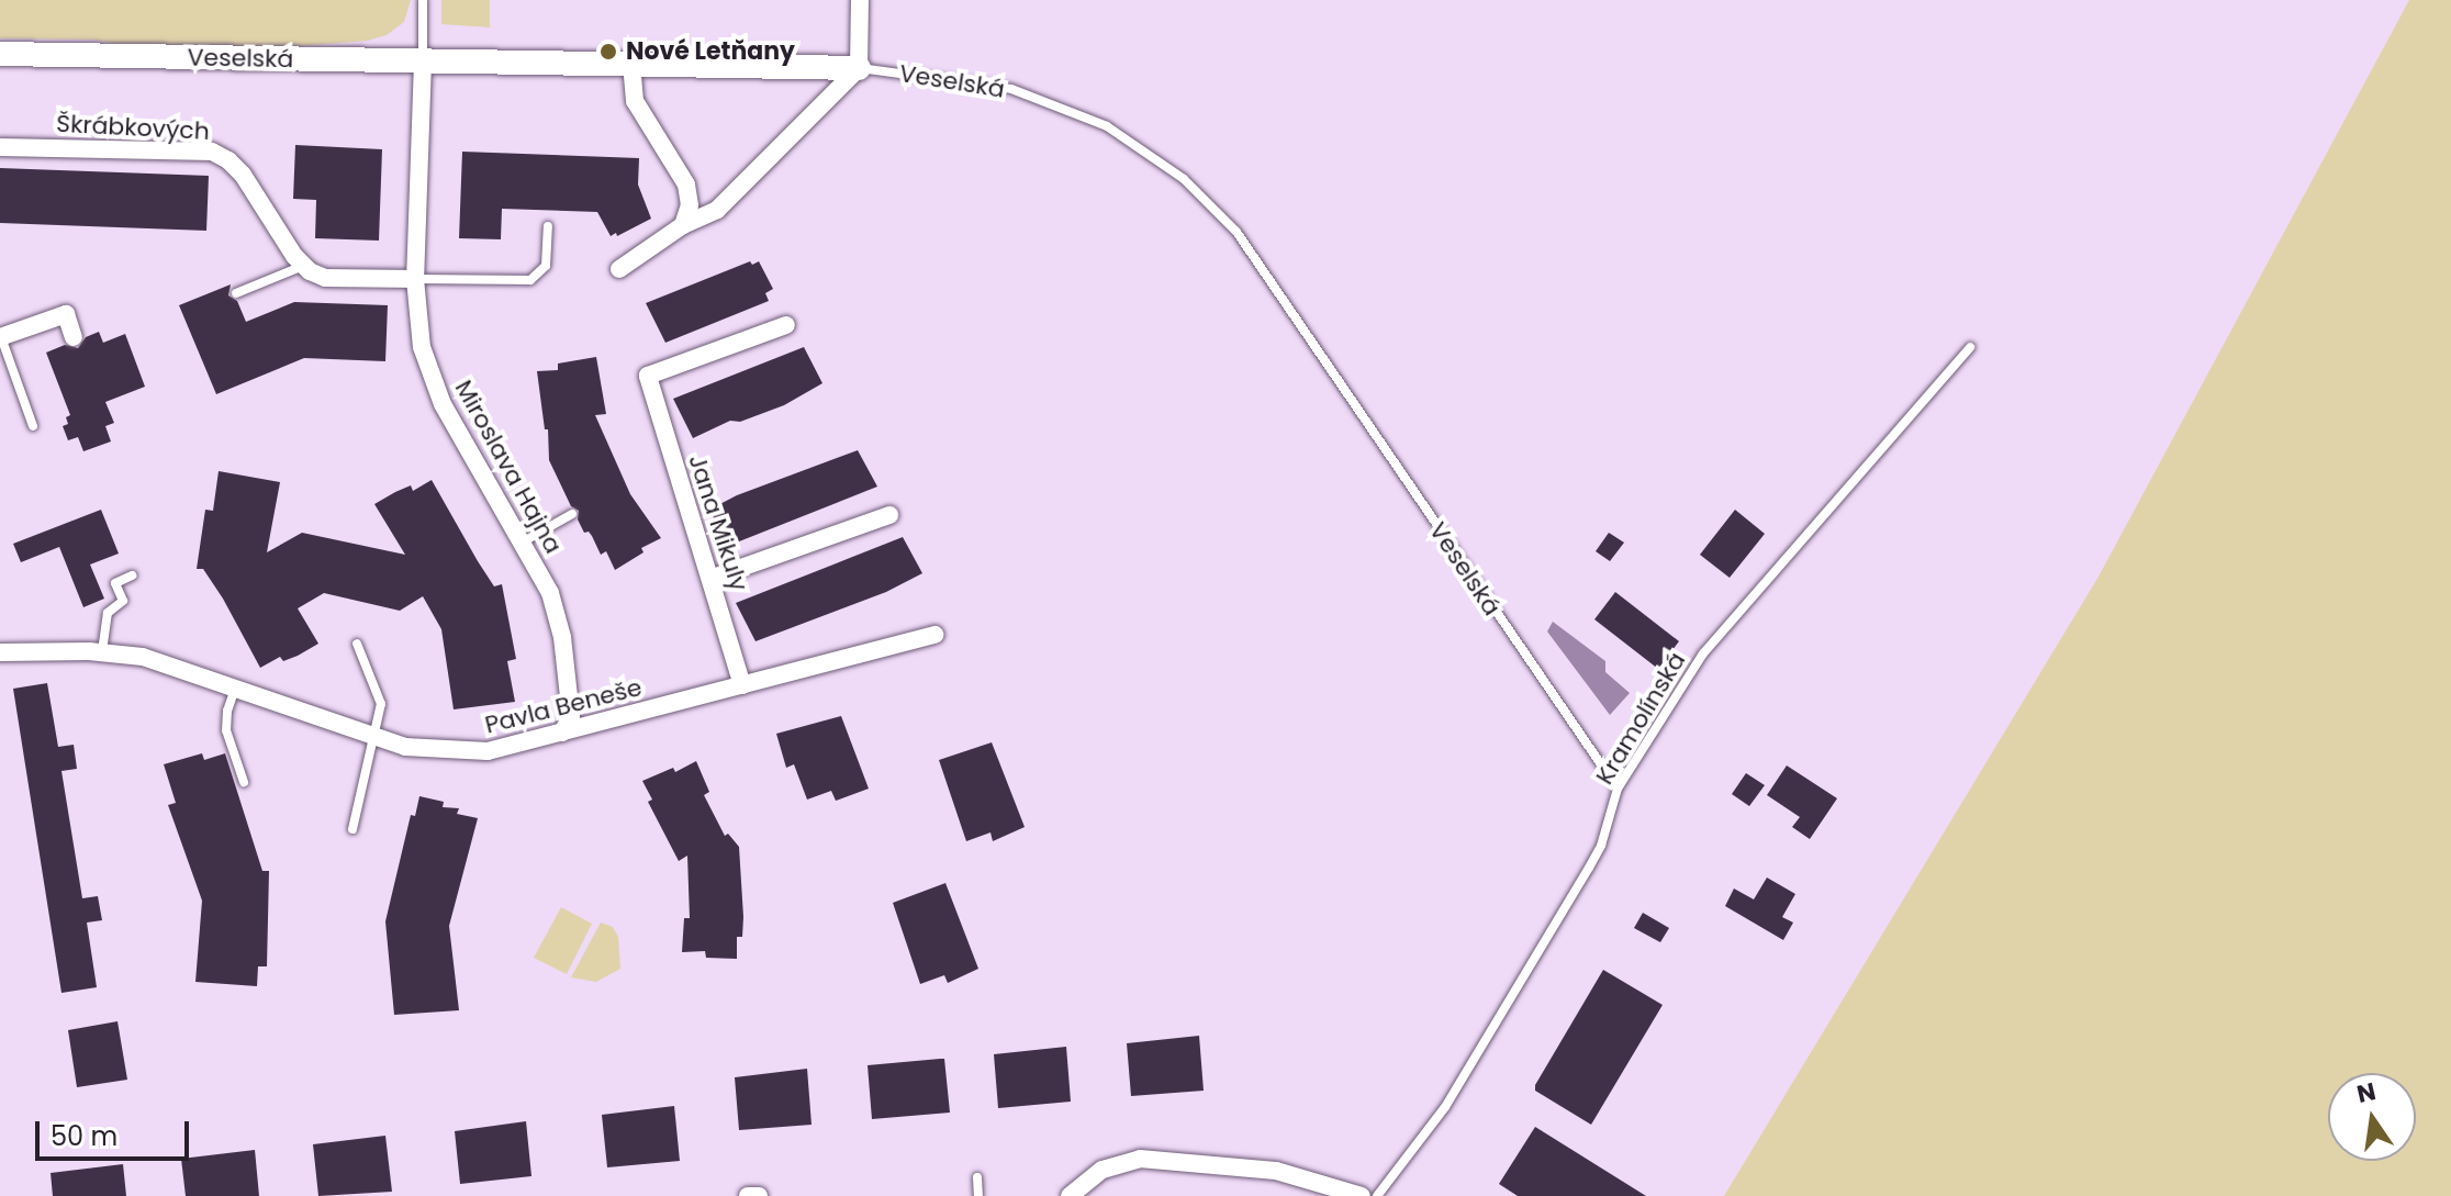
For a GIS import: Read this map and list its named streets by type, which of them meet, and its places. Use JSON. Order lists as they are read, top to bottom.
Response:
{
  "streets": {
    "street": [
      "Veselská",
      "Škrábkových",
      "Miroslava Hajna",
      "Jana Mikuly",
      "Pavla Beneše"
    ],
    "lane": ["Kramolínská"]
  },
  "crossings": [
    ["Veselská", "Miroslava Hajna"],
    ["Veselská", "Kramolínská"],
    ["Miroslava Hajna", "Pavla Beneše"],
    ["Jana Mikuly", "Pavla Beneše"]
  ],
  "places": ["Nové Letňany"],
  "scale_bar": "50 m",
  "north": "top"
}
